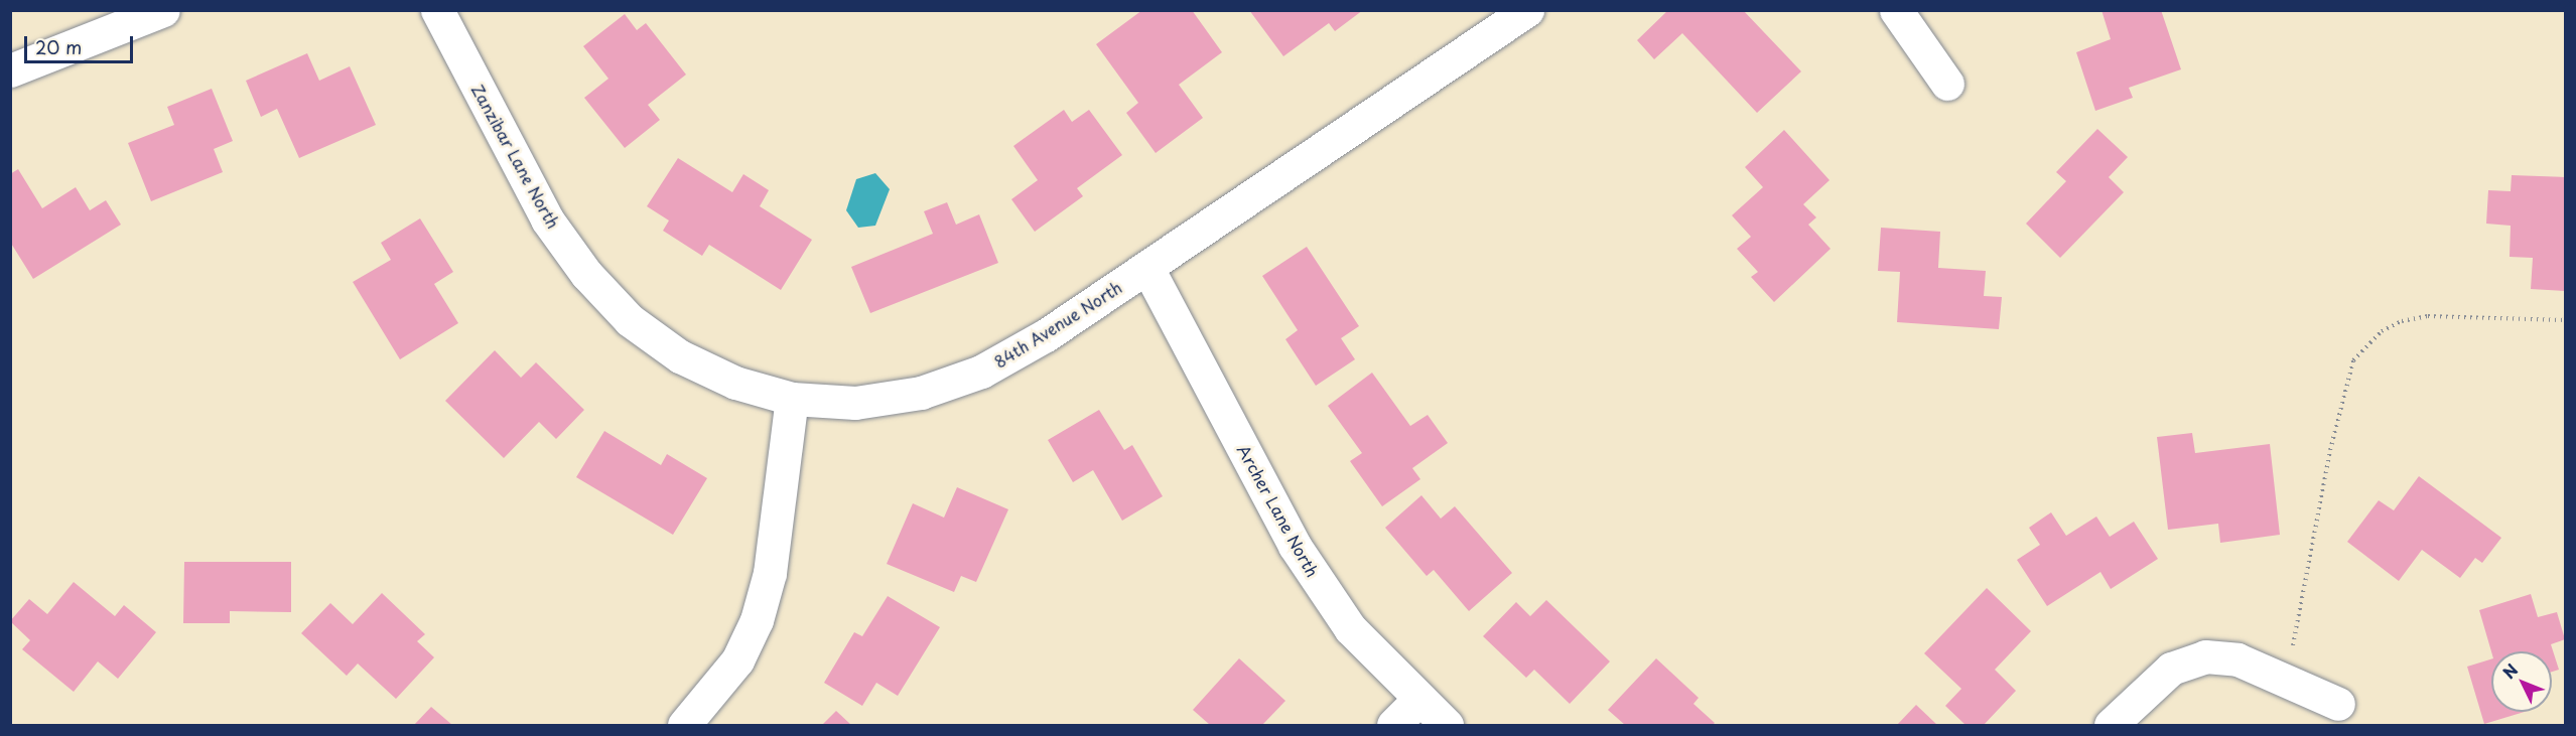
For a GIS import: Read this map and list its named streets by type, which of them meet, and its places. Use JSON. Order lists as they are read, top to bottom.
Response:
{
  "streets": {
    "street": ["Zanzibar Lane North", "84th Avenue North", "Archer Lane North"]
  },
  "crossings": [
    ["Zanzibar Lane North", "84th Avenue North"],
    ["84th Avenue North", "Archer Lane North"]
  ],
  "scale_bar": "20 m",
  "north": "top left"
}
